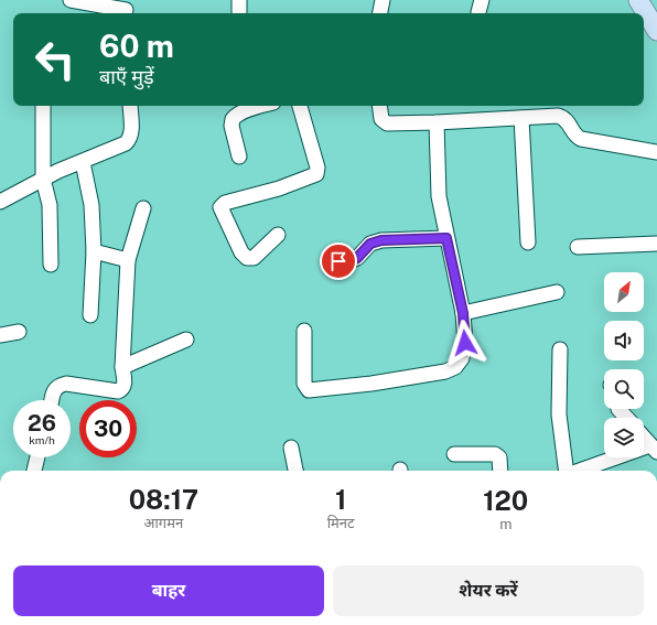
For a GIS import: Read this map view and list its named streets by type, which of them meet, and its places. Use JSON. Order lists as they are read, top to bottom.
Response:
{
  "north": "top right",
  "page": {
    "turn": ["60 m", "बाएँ मुड़ें"],
    "speed": "26 km/h",
    "limit": "30",
    "eta": [
      "08:17",
      "आगमन",
      "1",
      "मिनट",
      "120",
      "m"
    ],
    "buttons": ["बाहर", "शेयर करें"]
  }
}
